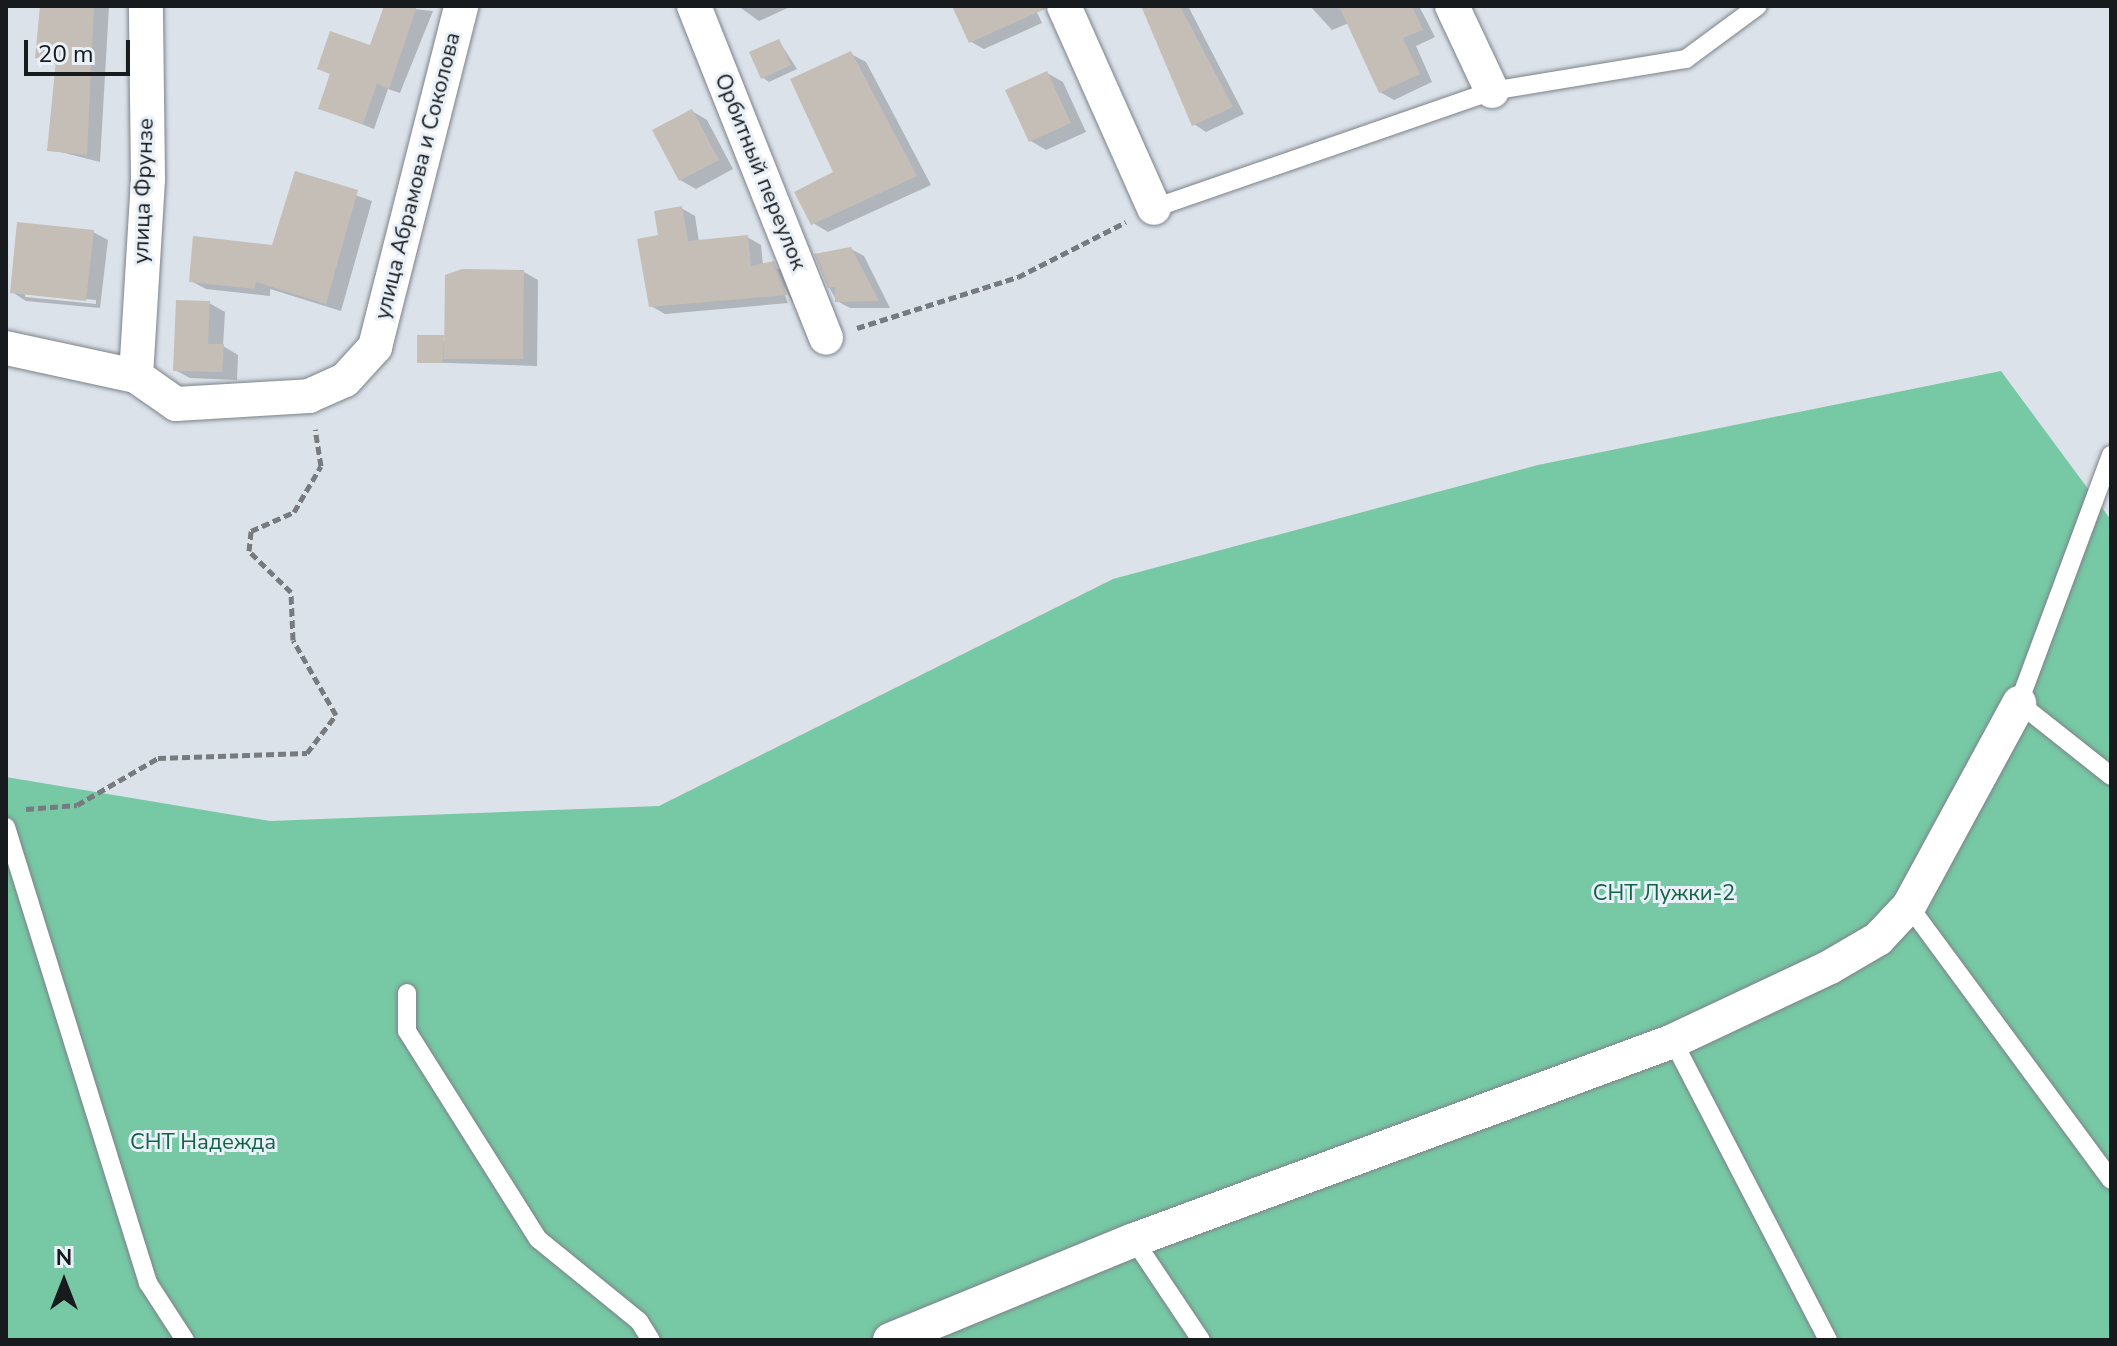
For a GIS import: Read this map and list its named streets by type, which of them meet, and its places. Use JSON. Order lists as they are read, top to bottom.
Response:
{
  "streets": {
    "street": ["Орбитный переулок", "улица Абрамова и Соколова", "улица Фрунзе"]
  },
  "parks": ["СНТ Лужки-2", "СНТ Надежда"],
  "scale_bar": "20 m",
  "north": "top"
}
